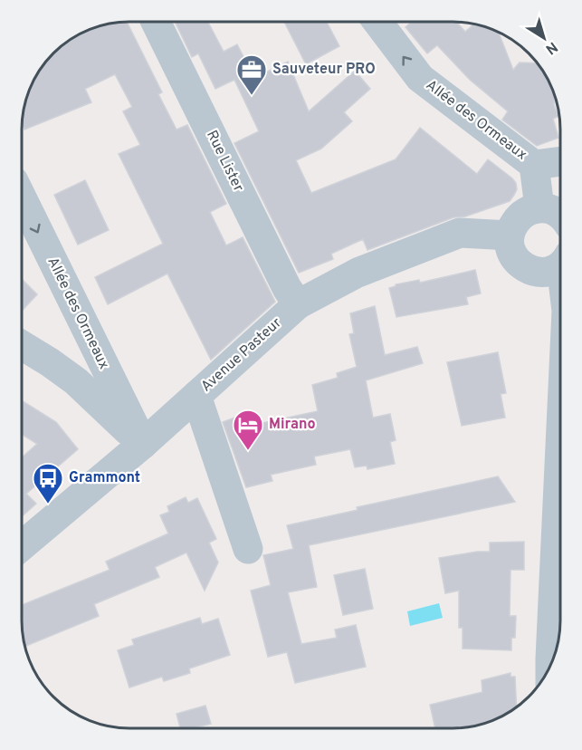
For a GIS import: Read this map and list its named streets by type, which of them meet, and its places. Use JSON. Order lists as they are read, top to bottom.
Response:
{
  "streets": {
    "street": ["Allée des Ormeaux", "Rue Lister", "Avenue Pasteur"]
  },
  "crossings": [
    ["Allée des Ormeaux", "Avenue Pasteur"],
    ["Rue Lister", "Avenue Pasteur"]
  ],
  "places": {
    "office": ["Sauveteur PRO"],
    "hotel": ["Mirano"],
    "bus stop": ["Grammont"]
  },
  "north": "bottom right"
}
